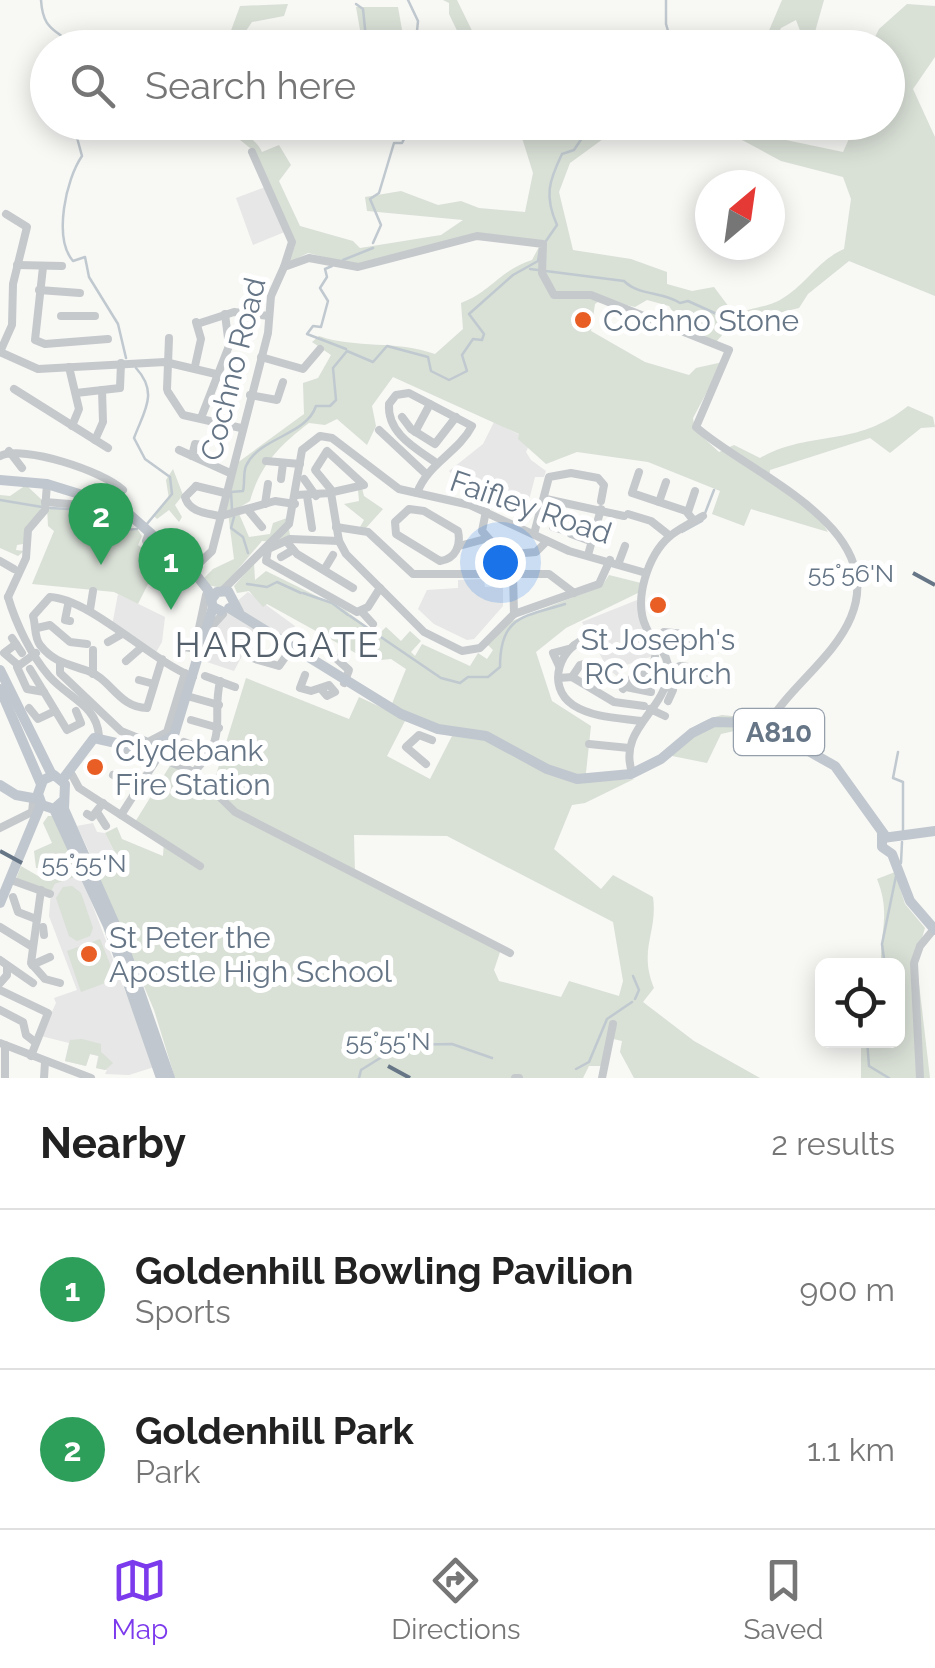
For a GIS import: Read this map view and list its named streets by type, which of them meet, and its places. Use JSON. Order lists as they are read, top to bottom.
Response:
{
  "streets": {
    "main road": ["A810"],
    "street": ["Cochno Road", "Faifley Road"]
  },
  "crossings": [
    ["Cochno Road", "A810"]
  ],
  "districts": ["HARDGATE"],
  "places": [
    "Cochno Stone",
    "St Joseph's RC Church",
    "Clydebank Fire Station",
    "St Peter the Apostle High School"
  ],
  "north": "top right",
  "page": {
    "search": "Search here",
    "pins": ["2", "1"],
    "heading": ["Nearby", "2 results"],
    "list": [
      {
        "mark": "1",
        "name": "Goldenhill Bowling Pavilion",
        "note": "Sports",
        "value": "900 m"
      },
      {
        "mark": "2",
        "name": "Goldenhill Park",
        "note": "Park",
        "value": "1.1 km"
      }
    ],
    "nav": ["Map", "Directions", "Saved"]
  },
  "coordinates": ["55°56'N", "55°55'N"]
}
